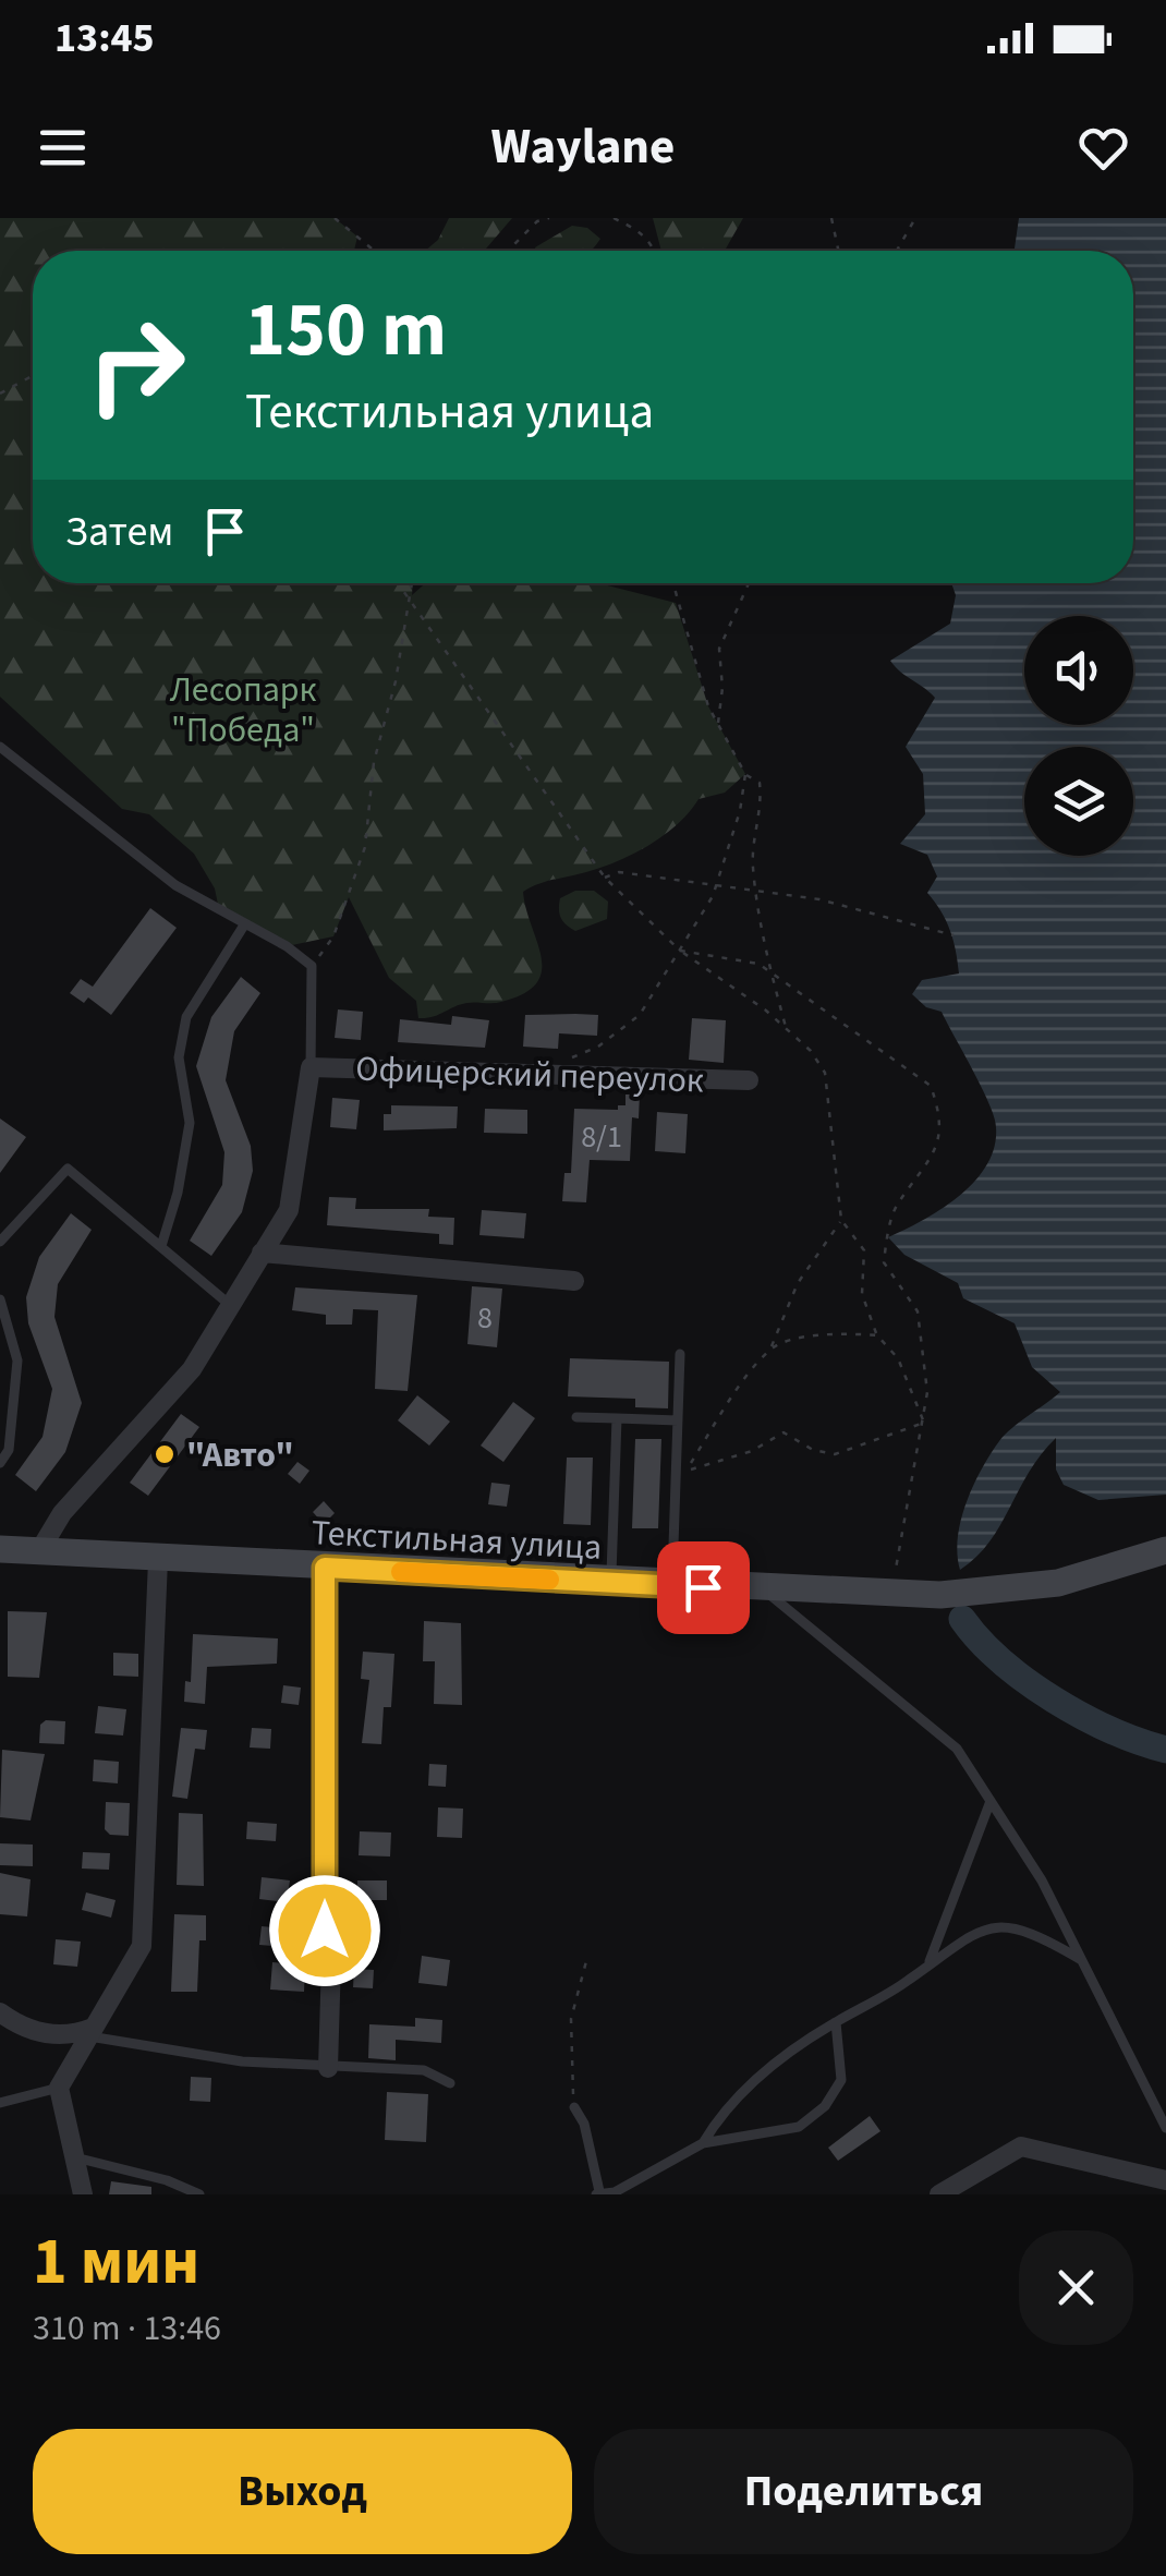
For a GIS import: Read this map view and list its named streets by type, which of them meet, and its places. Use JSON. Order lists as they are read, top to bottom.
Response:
{
  "streets": {
    "main road": ["Текстильная улица"],
    "street": ["Офицерский переулок"]
  },
  "parks": ["Лесопарк \"Победа\""],
  "places": ["\"Авто\""],
  "house_numbers": ["8/1", "8"],
  "page": {
    "status": "13:45",
    "header": "Waylane",
    "turn": ["150 m", "Текстильная улица"],
    "then": "Затем",
    "heading": ["1 мин", "310 m · 13:46"],
    "buttons": ["Выход", "Поделиться"]
  }
}
